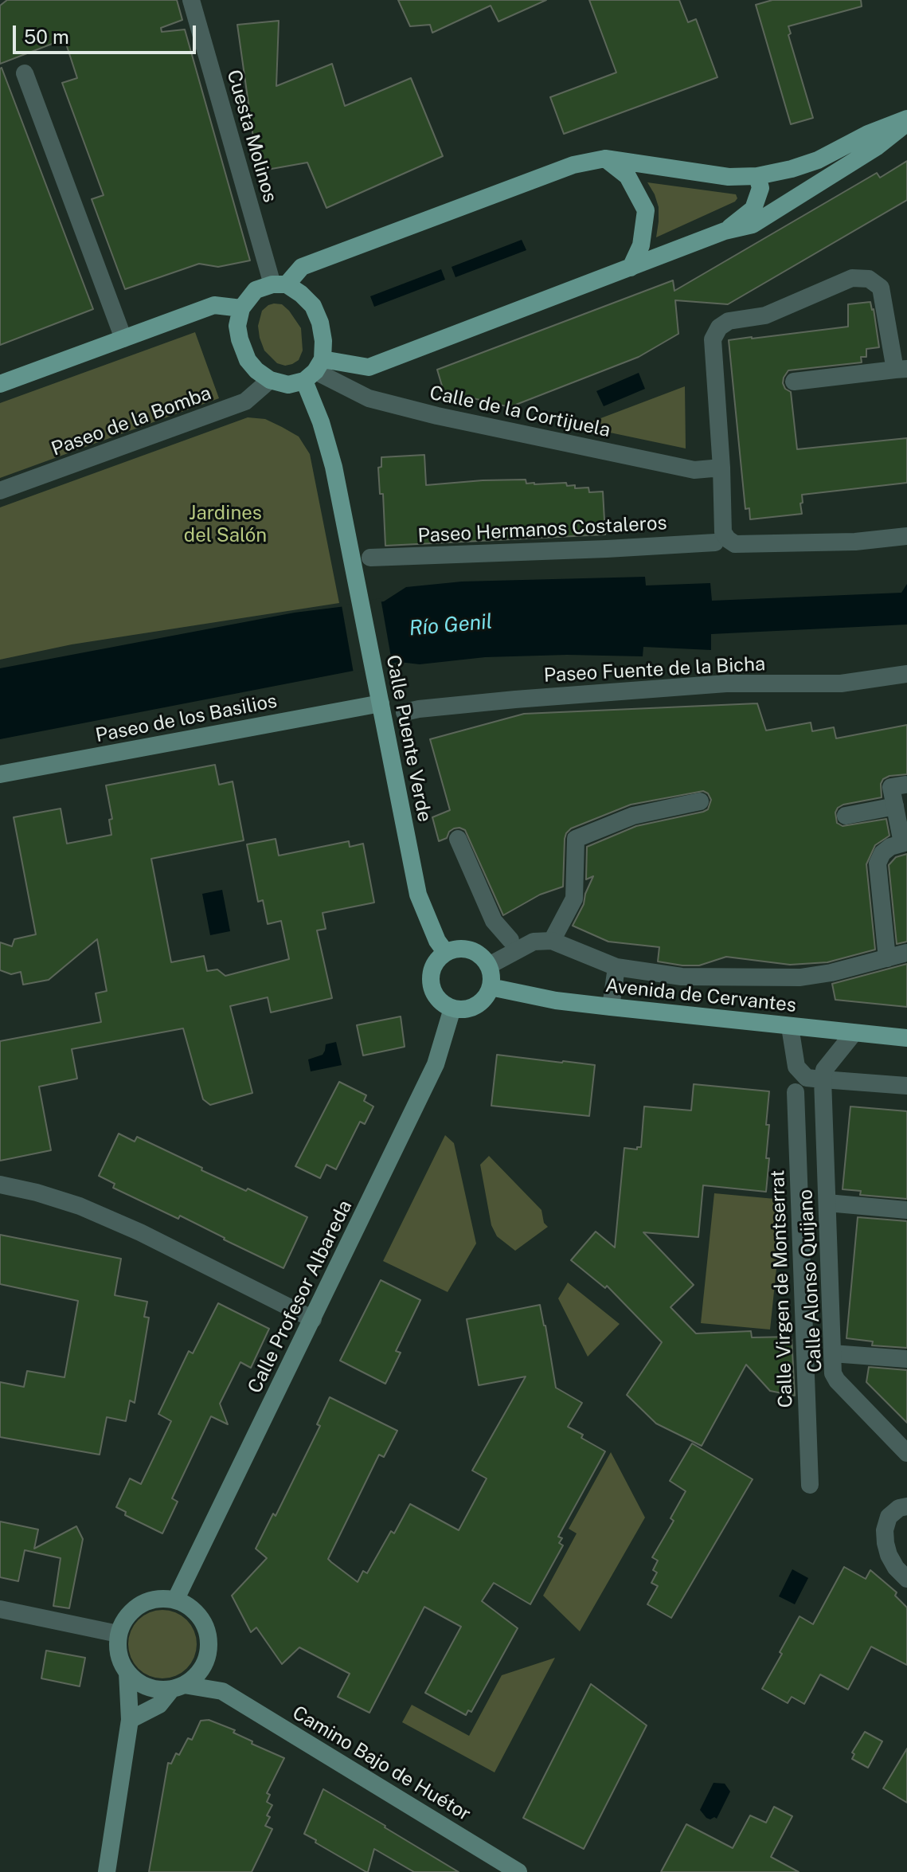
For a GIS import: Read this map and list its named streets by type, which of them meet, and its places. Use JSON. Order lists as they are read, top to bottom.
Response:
{
  "streets": {
    "main road": [
      "Paseo de los Basilios",
      "Calle Puente Verde",
      "Avenida de Cervantes",
      "Calle Profesor Albareda",
      "Camino Bajo de Huétor"
    ],
    "street": [
      "Cuesta Molinos",
      "Calle de la Cortijuela",
      "Paseo de la Bomba",
      "Paseo Hermanos Costaleros",
      "Paseo Fuente de la Bicha",
      "Calle Alonso Quijano",
      "Calle Virgen de Montserrat"
    ]
  },
  "crossings": [
    ["Cuesta Molinos", "Calle de la Cortijuela"],
    ["Cuesta Molinos", "Paseo de la Bomba"],
    ["Cuesta Molinos", "Calle Puente Verde"],
    ["Calle de la Cortijuela", "Paseo de la Bomba"],
    ["Calle de la Cortijuela", "Calle Puente Verde"],
    ["Paseo de la Bomba", "Calle Puente Verde"],
    ["Paseo de los Basilios", "Calle Puente Verde"],
    ["Calle Puente Verde", "Avenida de Cervantes"],
    ["Calle Puente Verde", "Calle Profesor Albareda"],
    ["Avenida de Cervantes", "Calle Profesor Albareda"],
    ["Calle Profesor Albareda", "Camino Bajo de Huétor"]
  ],
  "water": ["Río Genil"],
  "parks": ["Jardines del Salón"],
  "scale_bar": "50 m"
}
